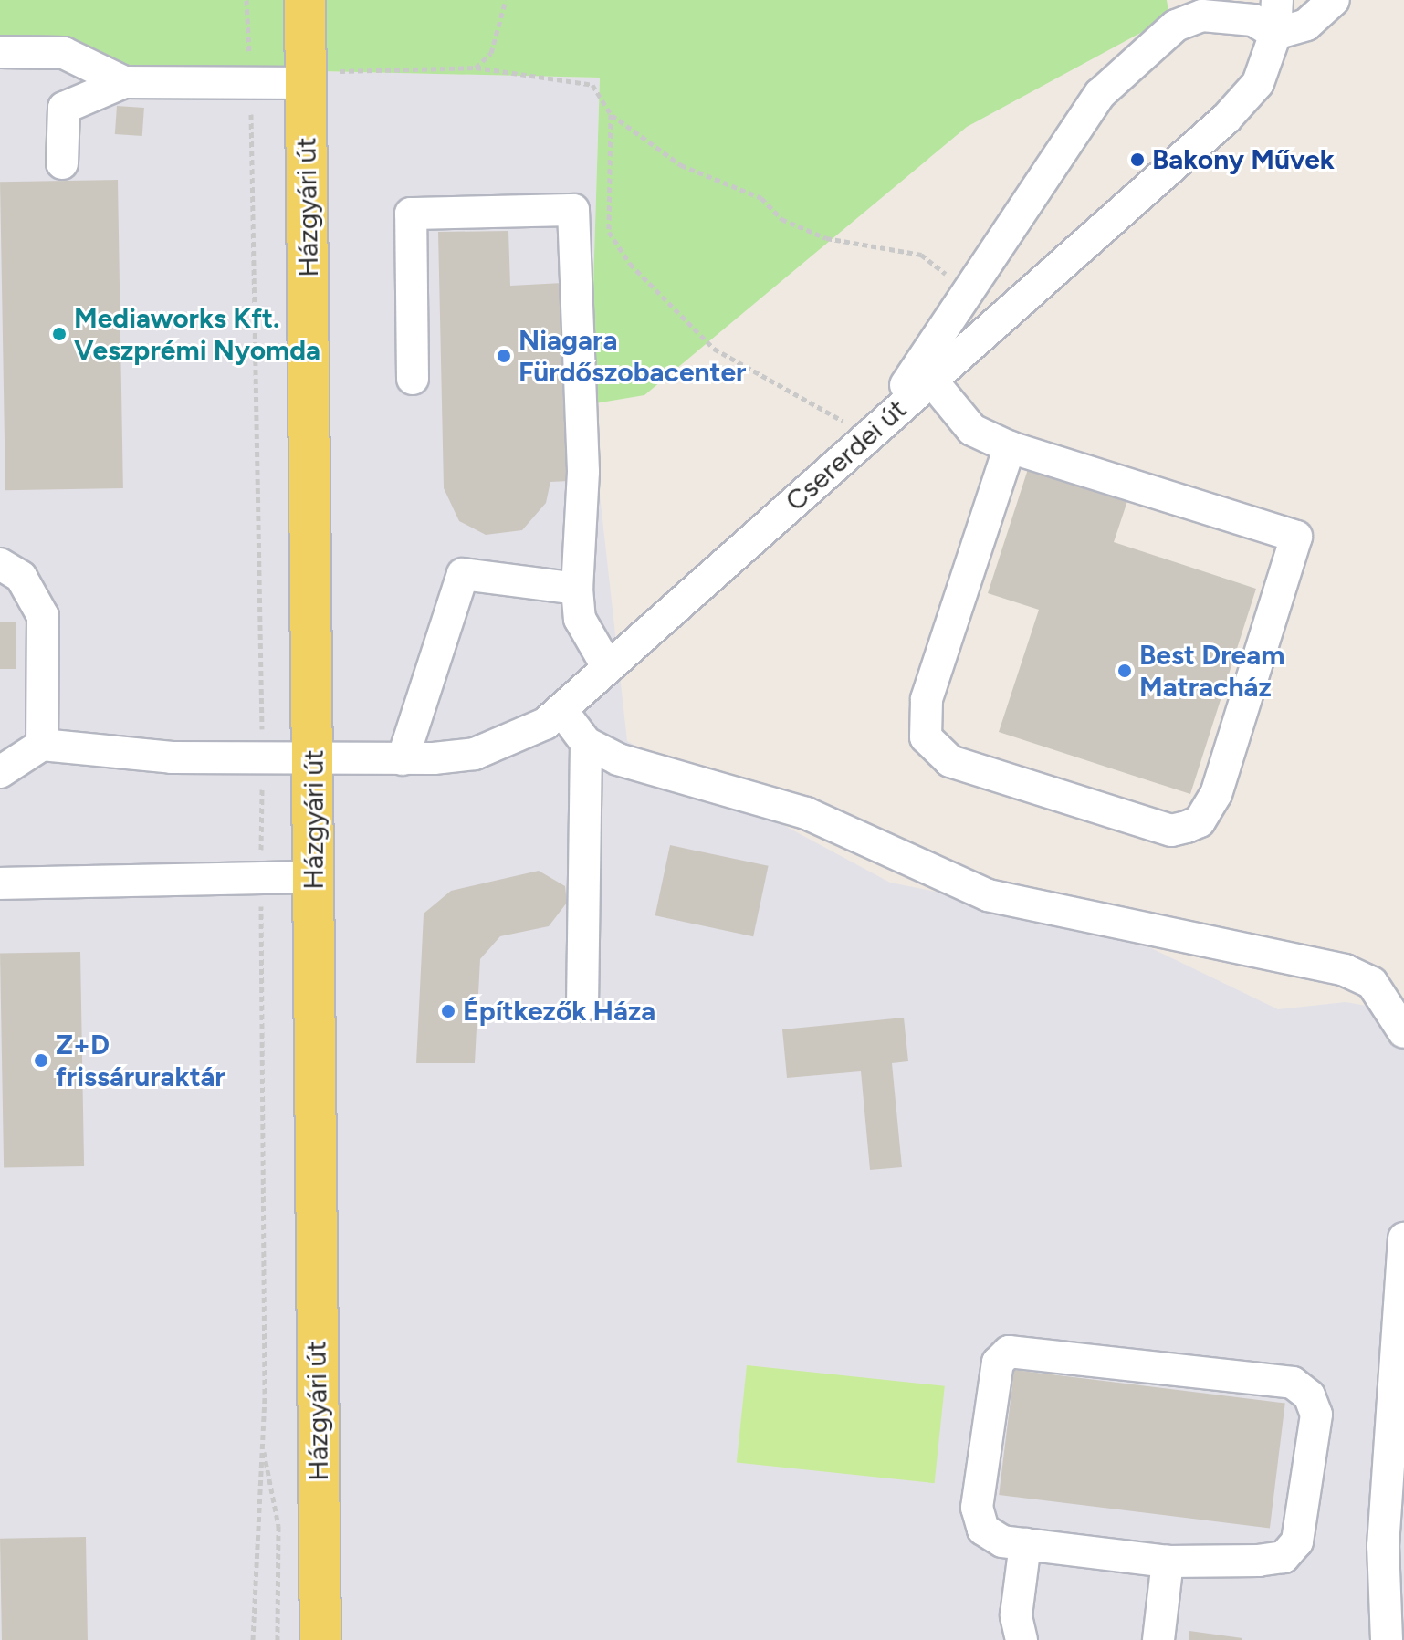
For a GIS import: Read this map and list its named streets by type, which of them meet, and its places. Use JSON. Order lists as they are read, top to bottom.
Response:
{
  "streets": {
    "main road": ["Házgyári út"],
    "street": ["Csererdei út"]
  },
  "crossings": [
    ["Házgyári út", "Csererdei út"]
  ],
  "places": [
    "Bakony Művek",
    "Mediaworks Kft. Veszprémi Nyomda",
    "Niagara Fürdőszobacenter",
    "Best Dream Matracház",
    "Építkezők Háza",
    "Z+D frissáruraktár"
  ]
}
